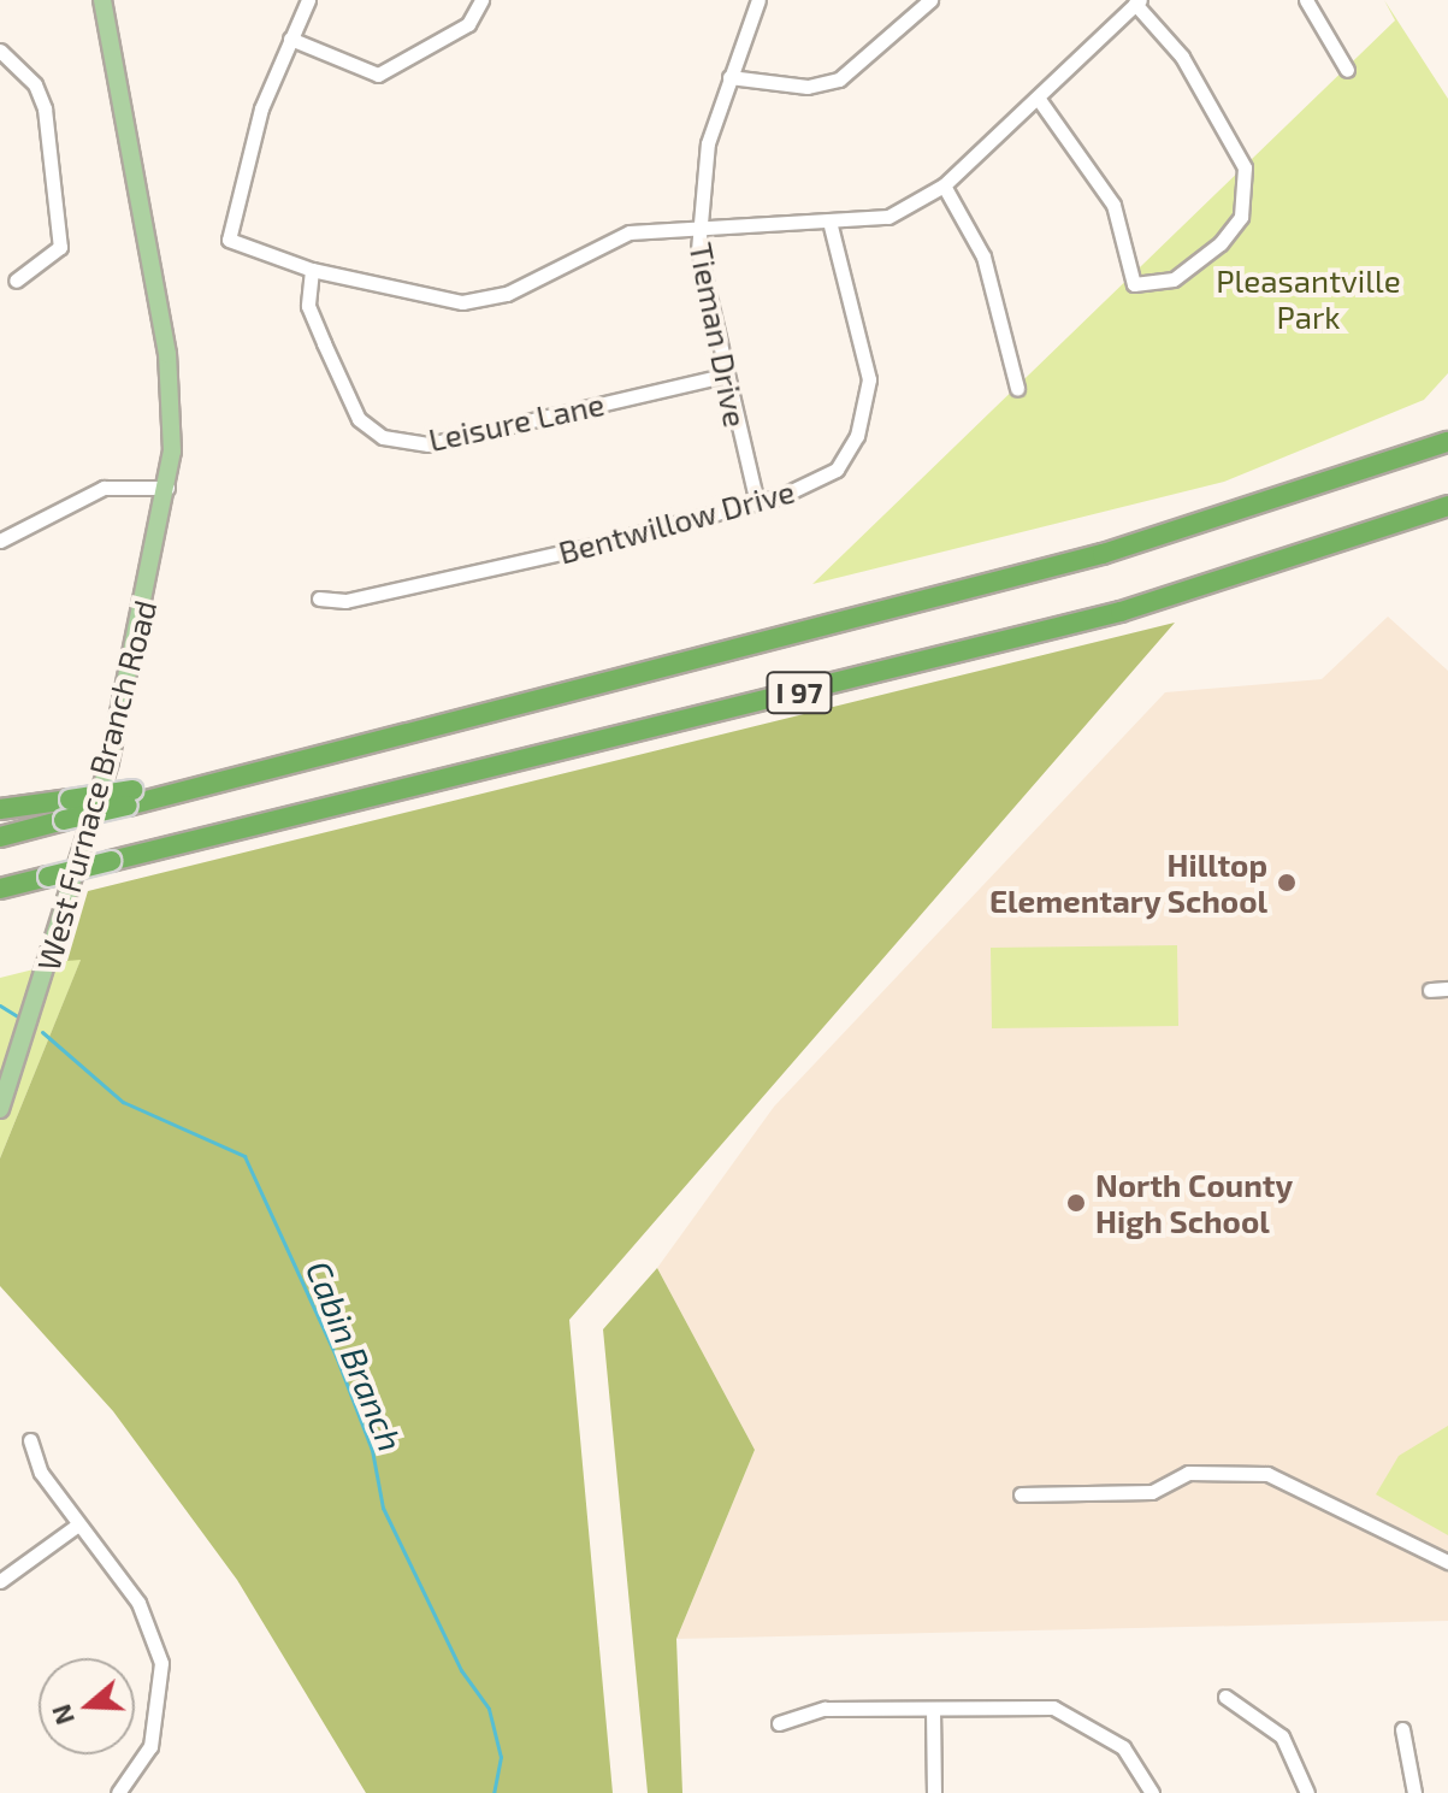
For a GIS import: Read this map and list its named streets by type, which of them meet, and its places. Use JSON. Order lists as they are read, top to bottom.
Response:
{
  "streets": {
    "highway": ["I 97"],
    "main road": ["West Furnace Branch Road"],
    "street": ["Tieman Drive", "Leisure Lane", "Bentwillow Drive"]
  },
  "crossings": [
    ["Tieman Drive", "Leisure Lane"],
    ["Tieman Drive", "Bentwillow Drive"]
  ],
  "water": ["Cabin Branch"],
  "parks": ["Pleasantville Park"],
  "places": ["Hilltop Elementary School", "North County High School"],
  "north": "left"
}
